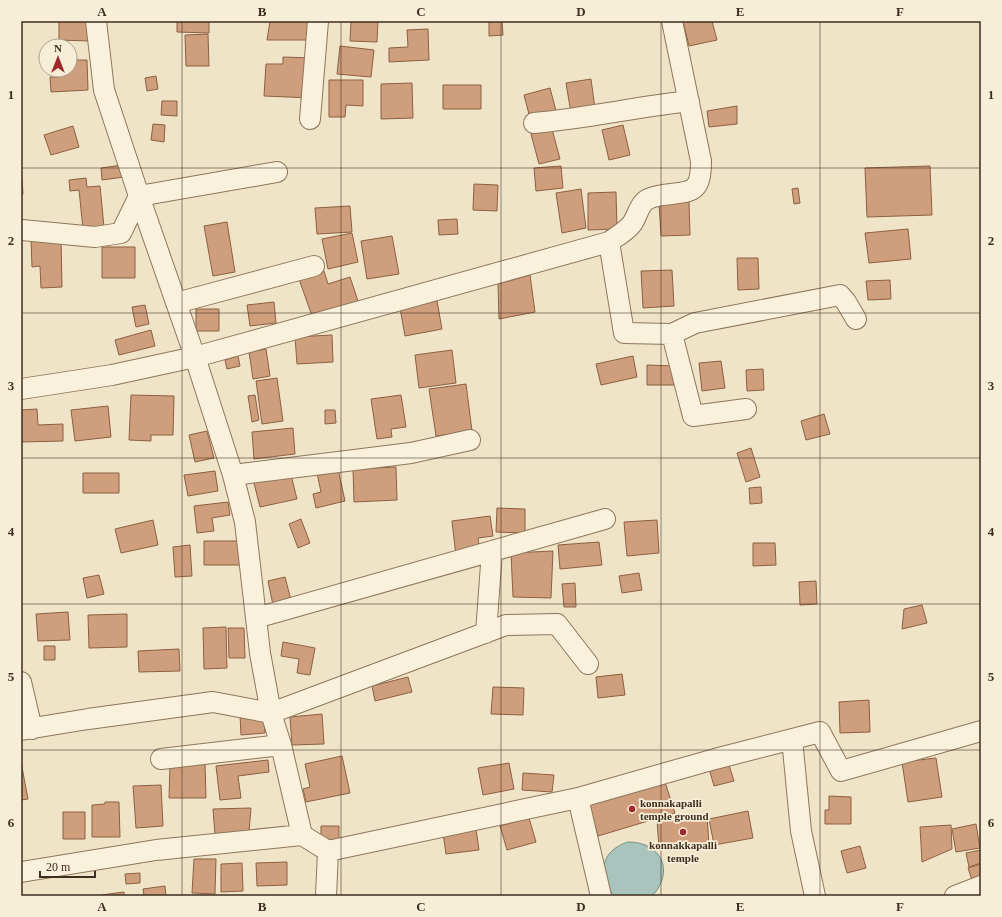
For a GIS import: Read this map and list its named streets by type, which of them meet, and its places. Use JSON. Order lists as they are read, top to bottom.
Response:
{
  "places": ["konnakapalli temple ground", "konnakkapalli temple"],
  "scale_bar": "20 m",
  "north": "top",
  "grid": {
    "columns": [
      "A",
      "B",
      "C",
      "D",
      "E",
      "F"
    ],
    "rows": [
      "1",
      "2",
      "3",
      "4",
      "5",
      "6"
    ]
  }
}
